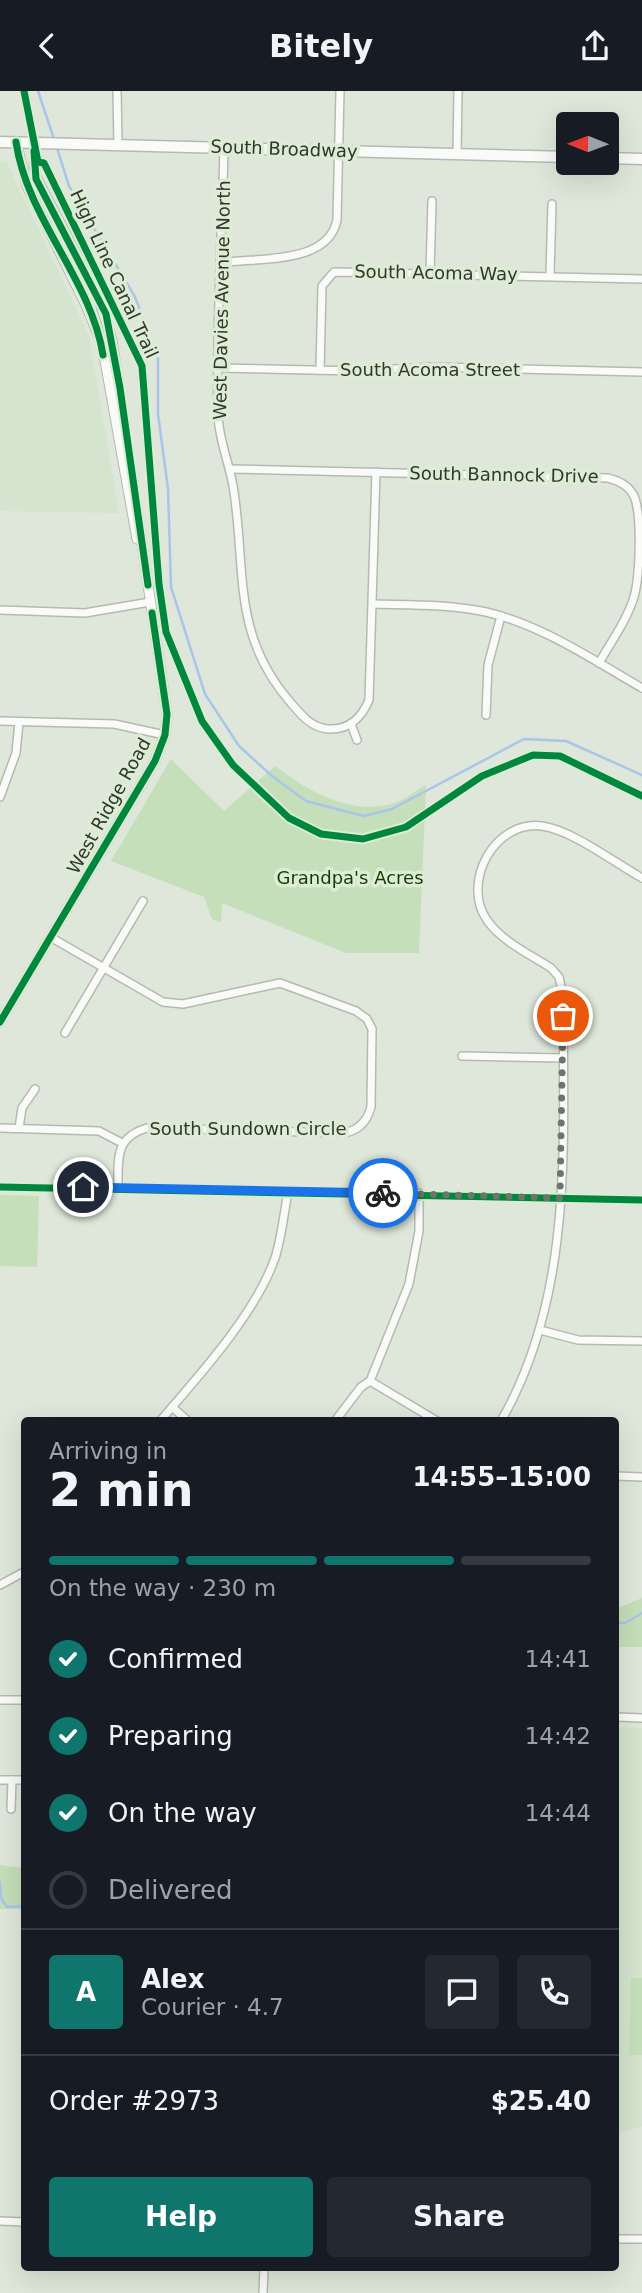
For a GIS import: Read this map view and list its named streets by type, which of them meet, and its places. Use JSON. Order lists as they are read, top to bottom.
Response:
{
  "streets": {
    "main road": ["South Broadway"],
    "street": [
      "South Acoma Way",
      "West Davies Avenue North",
      "South Acoma Street",
      "South Bannock Drive",
      "West Ridge Road",
      "South Sundown Circle"
    ],
    "cycle path": ["High Line Canal Trail"]
  },
  "crossings": [
    ["South Broadway", "West Davies Avenue North"],
    ["South Broadway", "West Ridge Road"],
    ["South Acoma Way", "South Acoma Street"],
    ["West Davies Avenue North", "South Acoma Street"],
    ["West Davies Avenue North", "South Bannock Drive"],
    ["West Ridge Road", "South Sundown Circle"]
  ],
  "parks": ["Grandpa's Acres"],
  "north": "left",
  "page": {
    "header": "Bitely",
    "heading": ["2 min", "Arriving in", "14:55–15:00"],
    "panel": [
      "Alex",
      "Courier · 4.7",
      "Order #2973",
      "$25.40"
    ],
    "bar": "On the way · 230 m",
    "list": [
      ["Confirmed", "14:41"],
      ["Preparing", "14:42"],
      ["On the way", "14:44"],
      "Delivered"
    ],
    "round": "A",
    "buttons": ["Help", "Share"]
  }
}
